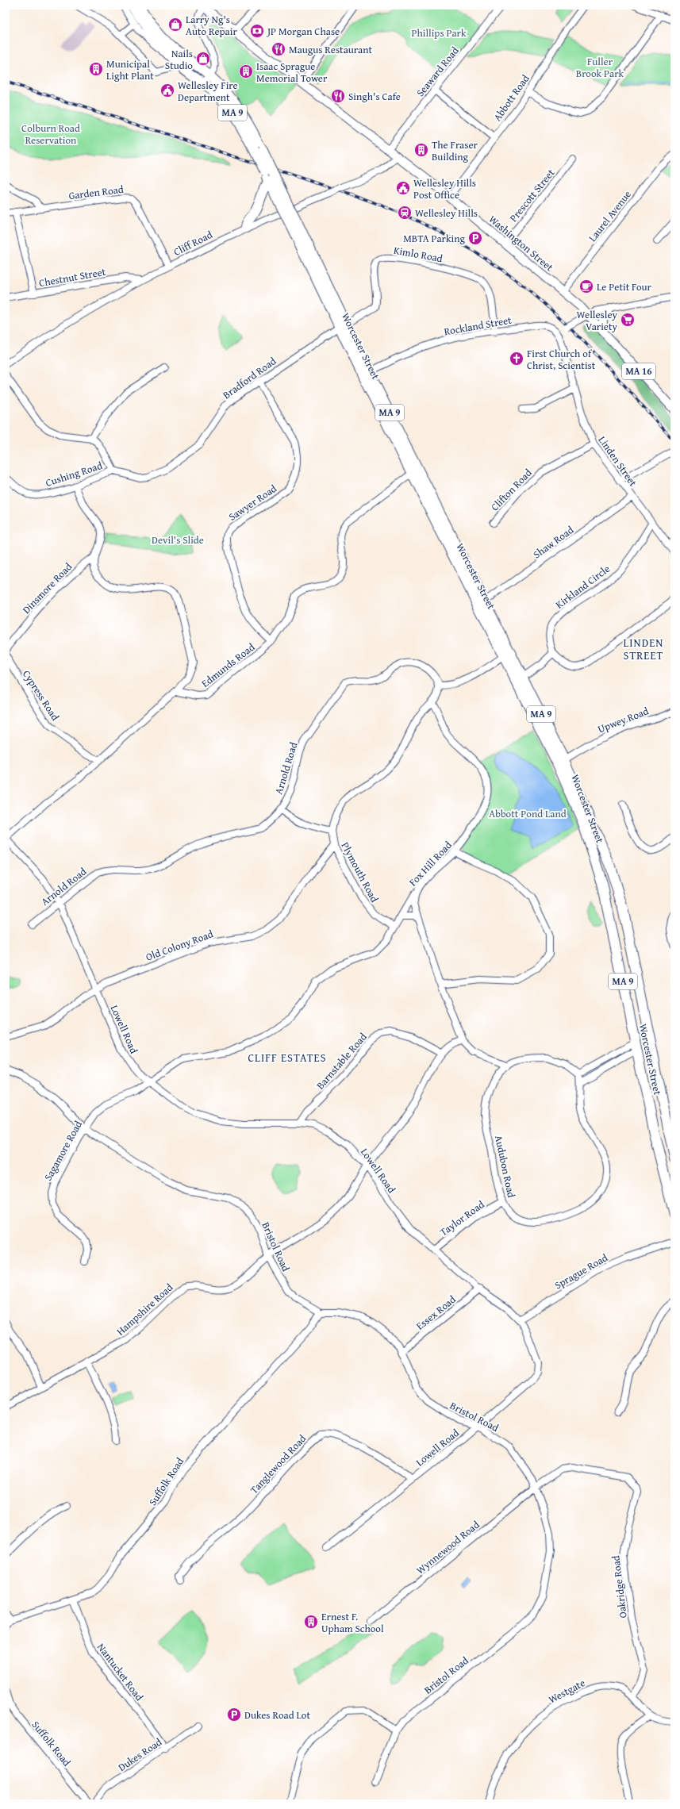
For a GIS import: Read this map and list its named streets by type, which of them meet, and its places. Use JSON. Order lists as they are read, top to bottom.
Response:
{
  "streets": {
    "highway": ["MA 9", "Worcester Street"],
    "main road": ["Washington Street", "MA 16"],
    "street": [
      "Seaward Road",
      "Abbott Road",
      "Garden Road",
      "Prescott Street",
      "Laurel Avenue",
      "Cliff Road",
      "Kimlo Road",
      "Chestnut Street",
      "Rockland Street",
      "Bradford Road",
      "Linden Street",
      "Cushing Road",
      "Clifton Road",
      "Sawyer Road",
      "Shaw Road",
      "Kirkland Circle",
      "Dinsmore Road",
      "Edmunds Road",
      "Cypress Road",
      "Upwey Road",
      "Arnold Road",
      "Fox Hill Road",
      "Plymouth Road",
      "Old Colony Road",
      "Lowell Road",
      "Barnstable Road",
      "Sagamore Road",
      "Audubon Road",
      "Taylor Road",
      "Bristol Road",
      "Sprague Road",
      "Hampshire Road",
      "Essex Road",
      "Tanglewood Road",
      "Suffolk Road",
      "Wynnewood Road",
      "Oakridge Road",
      "Nantucket Road",
      "Westgate",
      "Dukes Road"
    ]
  },
  "crossings": [
    ["Seaward Road", "Washington Street"],
    ["Abbott Road", "Washington Street"],
    ["Garden Road", "Cliff Road"],
    ["Prescott Street", "Washington Street"],
    ["Laurel Avenue", "Washington Street"],
    ["Cliff Road", "Washington Street"],
    ["Cliff Road", "Chestnut Street"],
    ["Kimlo Road", "Rockland Street"],
    ["Kimlo Road", "Worcester Street"],
    ["Kimlo Road", "Bradford Road"],
    ["Rockland Street", "Worcester Street"],
    ["Rockland Street", "Linden Street"],
    ["Worcester Street", "Bradford Road"],
    ["Worcester Street", "Shaw Road"],
    ["Worcester Street", "Edmunds Road"],
    ["Worcester Street", "Upwey Road"],
    ["Bradford Road", "Cushing Road"],
    ["Bradford Road", "Sawyer Road"],
    ["Linden Street", "Clifton Road"],
    ["Linden Street", "Shaw Road"],
    ["Linden Street", "Kirkland Circle"],
    ["Sawyer Road", "Edmunds Road"],
    ["Arnold Road", "Lowell Road"],
    ["Fox Hill Road", "Sagamore Road"],
    ["Fox Hill Road", "Audubon Road"],
    ["Fox Hill Road", "Hampshire Road"],
    ["Plymouth Road", "Old Colony Road"],
    ["Plymouth Road", "Sagamore Road"],
    ["Old Colony Road", "Lowell Road"],
    ["Lowell Road", "Barnstable Road"],
    ["Lowell Road", "Sagamore Road"],
    ["Lowell Road", "Taylor Road"],
    ["Lowell Road", "Bristol Road"],
    ["Lowell Road", "Sprague Road"],
    ["Lowell Road", "Hampshire Road"],
    ["Lowell Road", "Essex Road"],
    ["Lowell Road", "Tanglewood Road"],
    ["Barnstable Road", "Hampshire Road"],
    ["Sagamore Road", "Bristol Road"],
    ["Audubon Road", "Taylor Road"],
    ["Bristol Road", "Hampshire Road"],
    ["Bristol Road", "Essex Road"],
    ["Bristol Road", "Suffolk Road"],
    ["Bristol Road", "Wynnewood Road"],
    ["Bristol Road", "Oakridge Road"],
    ["Suffolk Road", "Nantucket Road"],
    ["Wynnewood Road", "Oakridge Road"],
    ["Oakridge Road", "Westgate"],
    ["Nantucket Road", "Dukes Road"]
  ],
  "districts": ["LINDEN STREET", "CLIFF ESTATES"],
  "parks": [
    "Phillips Park",
    "Fuller Brook Park",
    "Colburn Road Reservation",
    "Devil's Slide",
    "Abbott Pond Land"
  ],
  "places": {
    "shop": ["Larry Ng's Auto Repair", "Nails Studio"],
    "bank": ["JP Morgan Chase"],
    "restaurant": ["Maugus Restaurant", "Singh's Cafe"],
    "building": [
      "Municipal Light Plant",
      "Isaac Sprague Memorial Tower",
      "The Fraser Building",
      "Ernest F. Upham School"
    ],
    "public building": ["Wellesley Fire Department", "Wellesley Hills Post Office"],
    "station": ["Wellesley Hills"],
    "parking": ["MBTA Parking", "Dukes Road Lot"],
    "cafe": ["Le Petit Four"],
    "supermarket": ["Wellesley Variety"],
    "church": ["First Church of Christ, Scientist"]
  }
}
